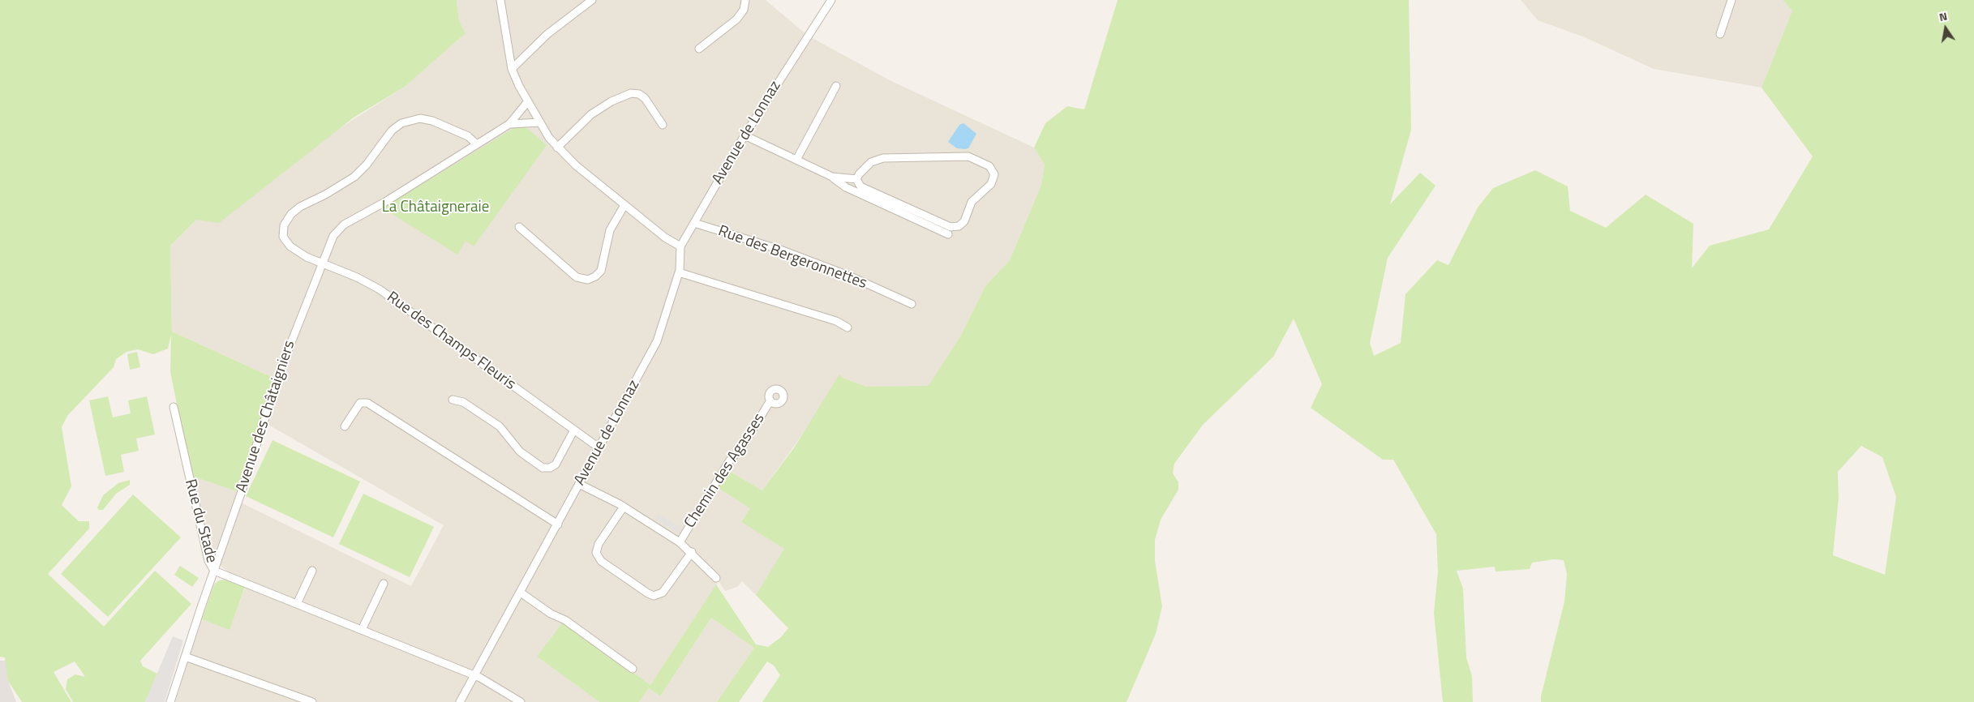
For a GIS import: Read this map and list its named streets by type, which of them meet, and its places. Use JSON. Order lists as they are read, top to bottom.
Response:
{
  "streets": {
    "street": [
      "Avenue de Lonnaz",
      "Rue des Bergeronnettes",
      "Rue des Champs Fleuris",
      "Avenue des Châtaigniers",
      "Chemin des Agasses",
      "Rue du Stade"
    ]
  },
  "crossings": [
    ["Avenue de Lonnaz", "Rue des Bergeronnettes"],
    ["Avenue de Lonnaz", "Rue des Champs Fleuris"],
    ["Avenue de Lonnaz", "Chemin des Agasses"],
    ["Rue des Champs Fleuris", "Avenue des Châtaigniers"],
    ["Avenue des Châtaigniers", "Rue du Stade"]
  ],
  "parks": ["La Châtaigneraie"],
  "north": "top"
}
